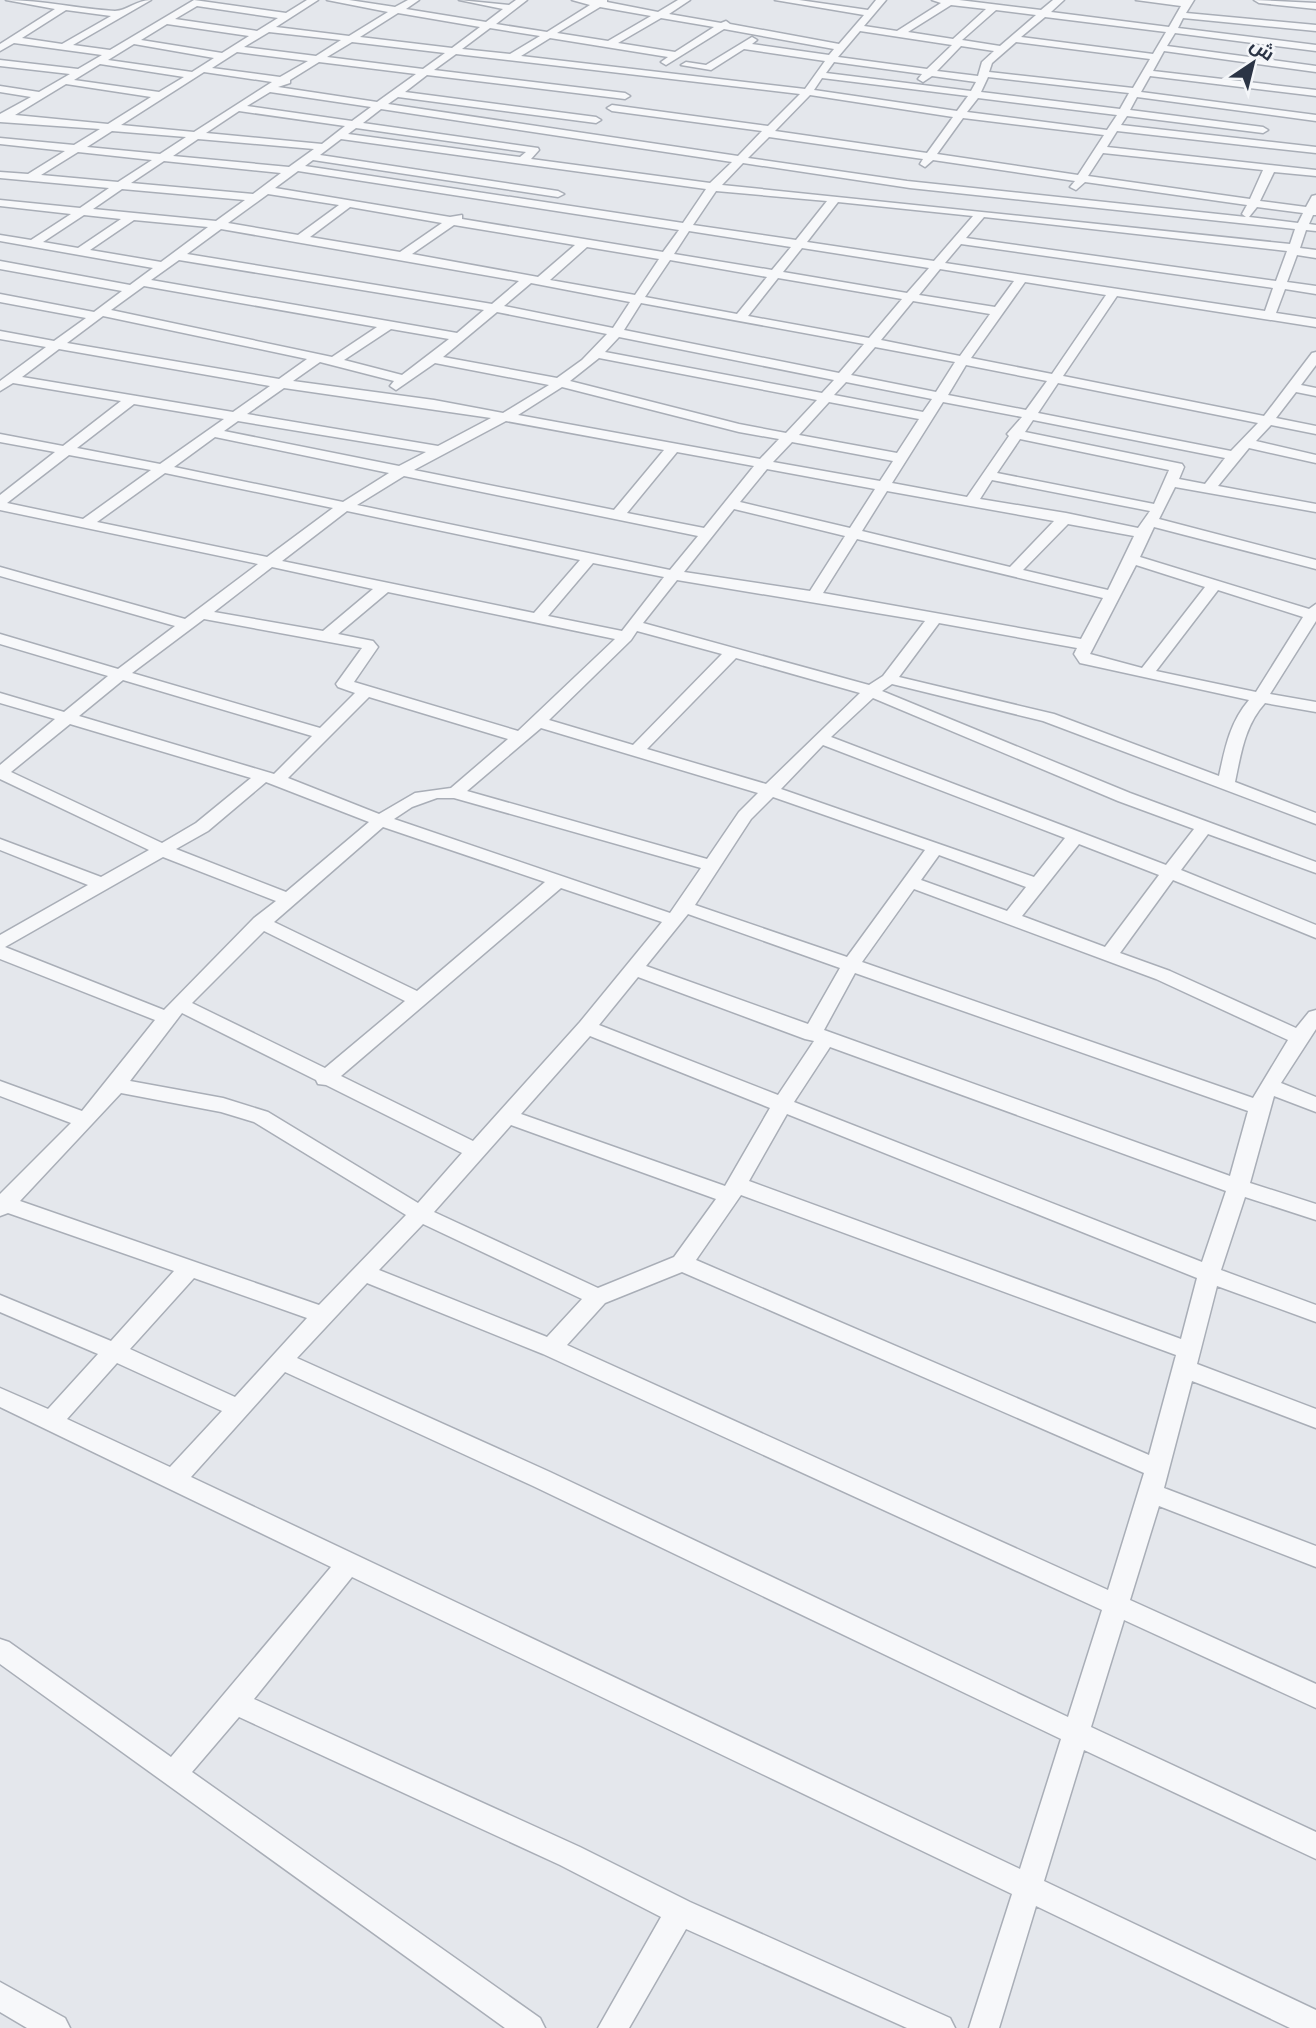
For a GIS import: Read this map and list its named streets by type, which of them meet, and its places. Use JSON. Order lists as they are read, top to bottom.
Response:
{
  "north": "top right"
}
